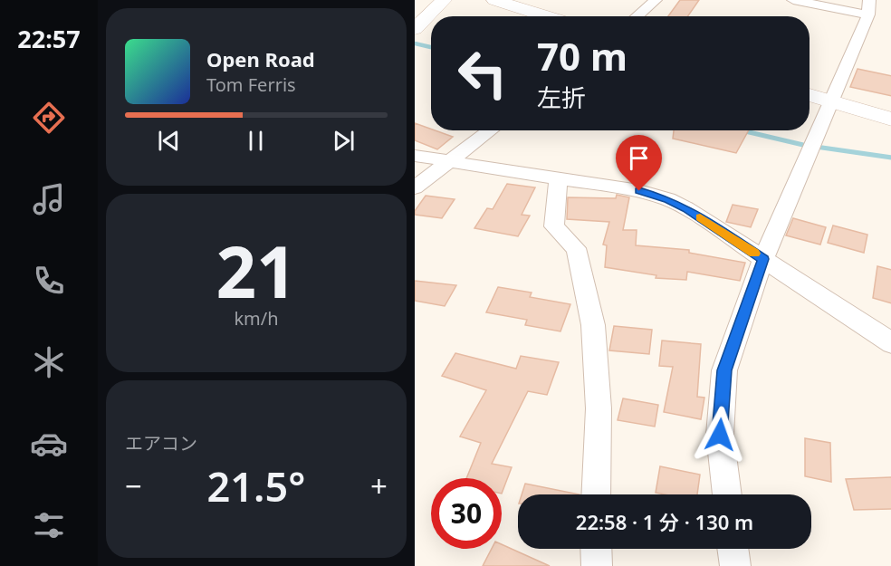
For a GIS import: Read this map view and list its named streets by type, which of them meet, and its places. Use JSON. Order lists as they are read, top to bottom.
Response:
{
  "page": {
    "tabs": "22:57",
    "turn": ["70 m", "左折"],
    "song": ["Open Road", "Tom Ferris"],
    "tile": [
      ["21", "km/h"],
      "エアコン"
    ],
    "heat": ["−", "21.5°", "+"],
    "limit": "30",
    "trip": "22:58 · 1 分 · 130 m"
  }
}
